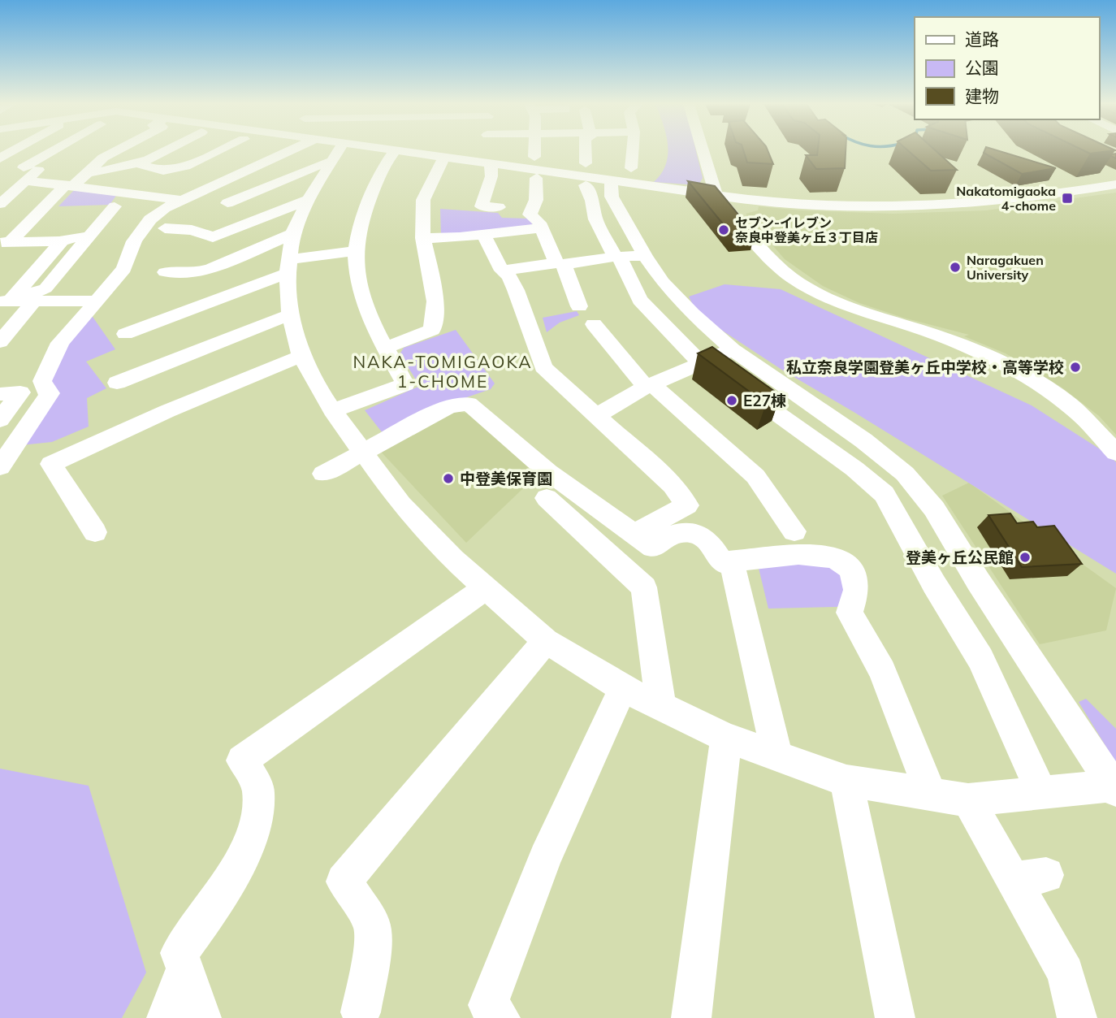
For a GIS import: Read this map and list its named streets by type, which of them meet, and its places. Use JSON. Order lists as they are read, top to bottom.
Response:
{
  "districts": ["NAKA-TOMIGAOKA 1-CHOME"],
  "places": {
    "transit": ["Nakatomigaoka 4-chome"],
    "other": [
      "セブン-イレブン 奈良中登美ヶ丘３丁目店",
      "Naragakuen University",
      "私立奈良学園登美ヶ丘中学校・高等学校",
      "E27棟",
      "中登美保育園",
      "登美ヶ丘公民館"
    ]
  },
  "legend": ["道路", "公園", "建物"]
}
